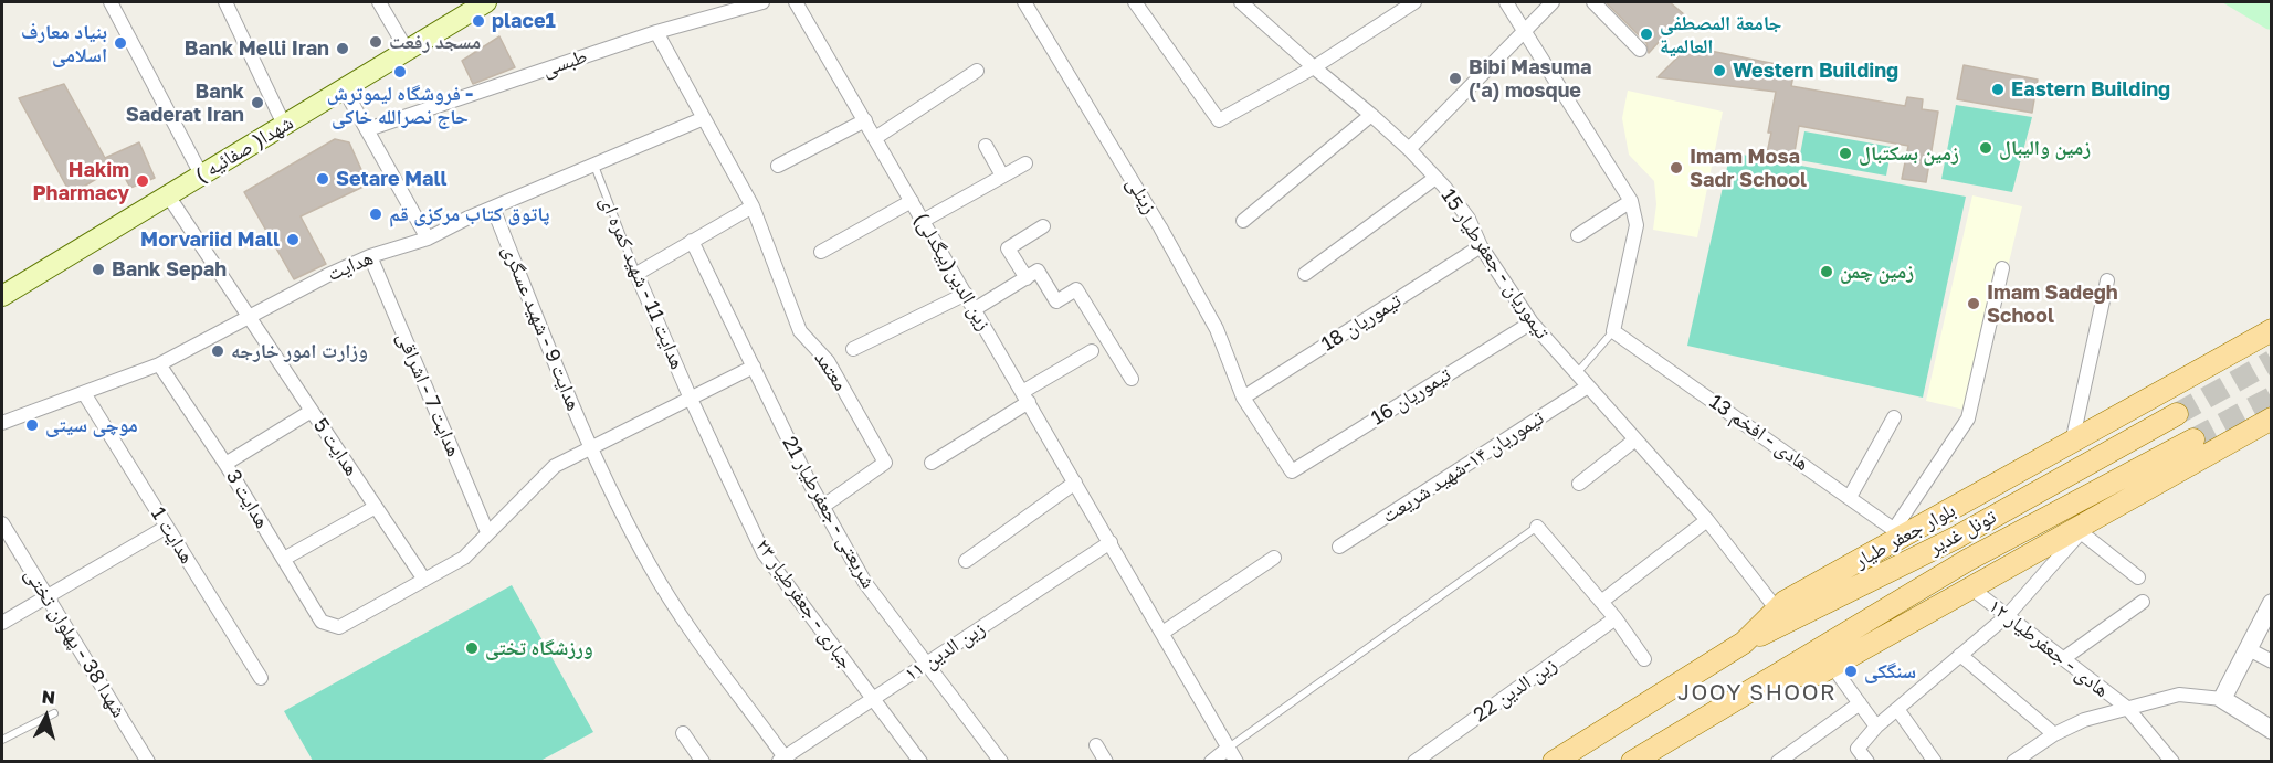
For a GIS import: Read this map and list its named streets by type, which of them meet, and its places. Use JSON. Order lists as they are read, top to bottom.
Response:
{
  "streets": {
    "main road": ["شهدا( صفائیه )", "تونل غدیر", "بلوار جعفر طیار"],
    "street": [
      "طبسی",
      "زینلی",
      "تیموریان - جعفرطیار 15",
      "هدایت",
      "زین الدین(بیگدلی)",
      "هدایت 11 - شهید کمره ای",
      "تیموریان 18",
      "هدایت 9 - شهید عسگری",
      "معتمد",
      "هدایت 7 - اشراقی",
      "تیموریان 16",
      "هادی - افخم 13",
      "هدایت 5",
      "تیموریان ۱۴-شهید شریعت",
      "هدایت 3",
      "شریعتی - جعفرطیار 21",
      "هدایت 1",
      "جباری - جعفرطیار ۲۳",
      "شهدا 38 - پهلوان تختی",
      "هادی - جعفرطیار ۱۲",
      "زین الدین ۱۱",
      "زین الدین 22"
    ]
  },
  "crossings": [
    ["طبسی", "معتمد"],
    ["شهدا( صفائیه )", "هدایت 5"],
    ["زینلی", "تیموریان 18"],
    ["زینلی", "تیموریان 16"],
    ["تیموریان - جعفرطیار 15", "تیموریان 18"],
    ["تیموریان - جعفرطیار 15", "تیموریان 16"],
    ["تیموریان - جعفرطیار 15", "تیموریان ۱۴-شهید شریعت"],
    ["تیموریان - جعفرطیار 15", "بلوار جعفر طیار"],
    ["هدایت", "هدایت 11 - شهید کمره ای"],
    ["هدایت", "هدایت 9 - شهید عسگری"],
    ["هدایت", "معتمد"],
    ["هدایت", "هدایت 7 - اشراقی"],
    ["هدایت", "هدایت 5"],
    ["هدایت", "هدایت 3"],
    ["هدایت", "هدایت 1"],
    ["زین الدین(بیگدلی)", "زین الدین ۱۱"],
    ["هدایت 11 - شهید کمره ای", "جباری - جعفرطیار ۲۳"],
    ["هدایت 9 - شهید عسگری", "زین الدین ۱۱"],
    ["معتمد", "شریعتی - جعفرطیار 21"],
    ["هادی - افخم 13", "بلوار جعفر طیار"],
    ["هدایت 5", "هدایت 3"],
    ["شریعتی - جعفرطیار 21", "زین الدین ۱۱"],
    ["تونل غدیر", "بلوار جعفر طیار"],
    ["جباری - جعفرطیار ۲۳", "زین الدین ۱۱"]
  ],
  "districts": ["JOOY SHOOR"],
  "places": [
    "place1",
    "جامعة المصطفی العالمیة",
    "مسجد رفعت",
    "بنیاد معارف اسلامی",
    "Bank Melli Iran",
    "Western Building",
    "فروشگاه لیموترش - حاج نصرالله خاکی",
    "Bibi Masuma ('a) mosque",
    "Eastern Building",
    "Bank Saderat Iran",
    "زمین والیبال",
    "زمین بسکتبال",
    "Imam Mosa Sadr School",
    "Setare Mall",
    "Hakim Pharmacy",
    "پاتوق کتاب مرکزی قم",
    "Morvariid Mall",
    "Bank Sepah",
    "زمین چمن",
    "Imam Sadegh School",
    "وزارت امور خارجه",
    "موچی سیتی",
    "ورزشگاه تختی",
    "سنگکی"
  ],
  "north": "top"
}
